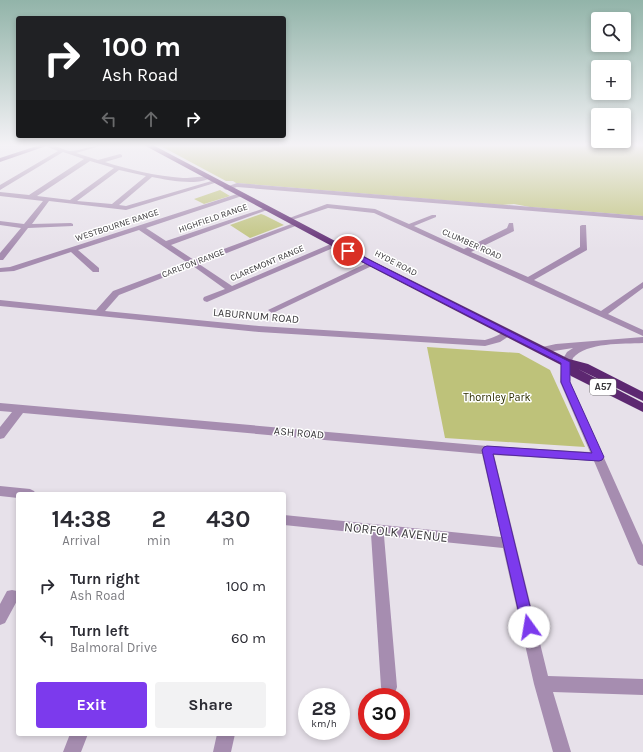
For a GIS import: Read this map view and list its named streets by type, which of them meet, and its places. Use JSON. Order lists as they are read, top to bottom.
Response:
{
  "streets": {
    "highway": ["HYDE ROAD", "A57"],
    "street": [
      "HIGHFIELD RANGE",
      "WESTBOURNE RANGE",
      "CLUMBER ROAD",
      "CARLTON RANGE",
      "CLAREMONT RANGE",
      "LABURNUM ROAD",
      "ASH ROAD",
      "NORFOLK AVENUE"
    ]
  },
  "crossings": [
    ["HIGHFIELD RANGE", "HYDE ROAD"],
    ["WESTBOURNE RANGE", "HYDE ROAD"],
    ["CLUMBER ROAD", "HYDE ROAD"],
    ["CARLTON RANGE", "HYDE ROAD"],
    ["CARLTON RANGE", "LABURNUM ROAD"],
    ["CLAREMONT RANGE", "HYDE ROAD"],
    ["HYDE ROAD", "LABURNUM ROAD"],
    ["HYDE ROAD", "A57"],
    ["LABURNUM ROAD", "A57"]
  ],
  "parks": ["Thornley Park"],
  "page": {
    "map_buttons": ["+", "−"],
    "turn": ["100 m", "Ash Road"],
    "eta": [
      "14:38",
      "Arrival",
      "2",
      "min",
      "430",
      "m"
    ],
    "list": [
      {
        "name": "Turn right",
        "note": "Ash Road",
        "value": "100 m"
      },
      {
        "name": "Turn left",
        "note": "Balmoral Drive",
        "value": "60 m"
      }
    ],
    "buttons": ["Exit", "Share"],
    "speed": "28 km/h",
    "limit": "30"
  }
}
